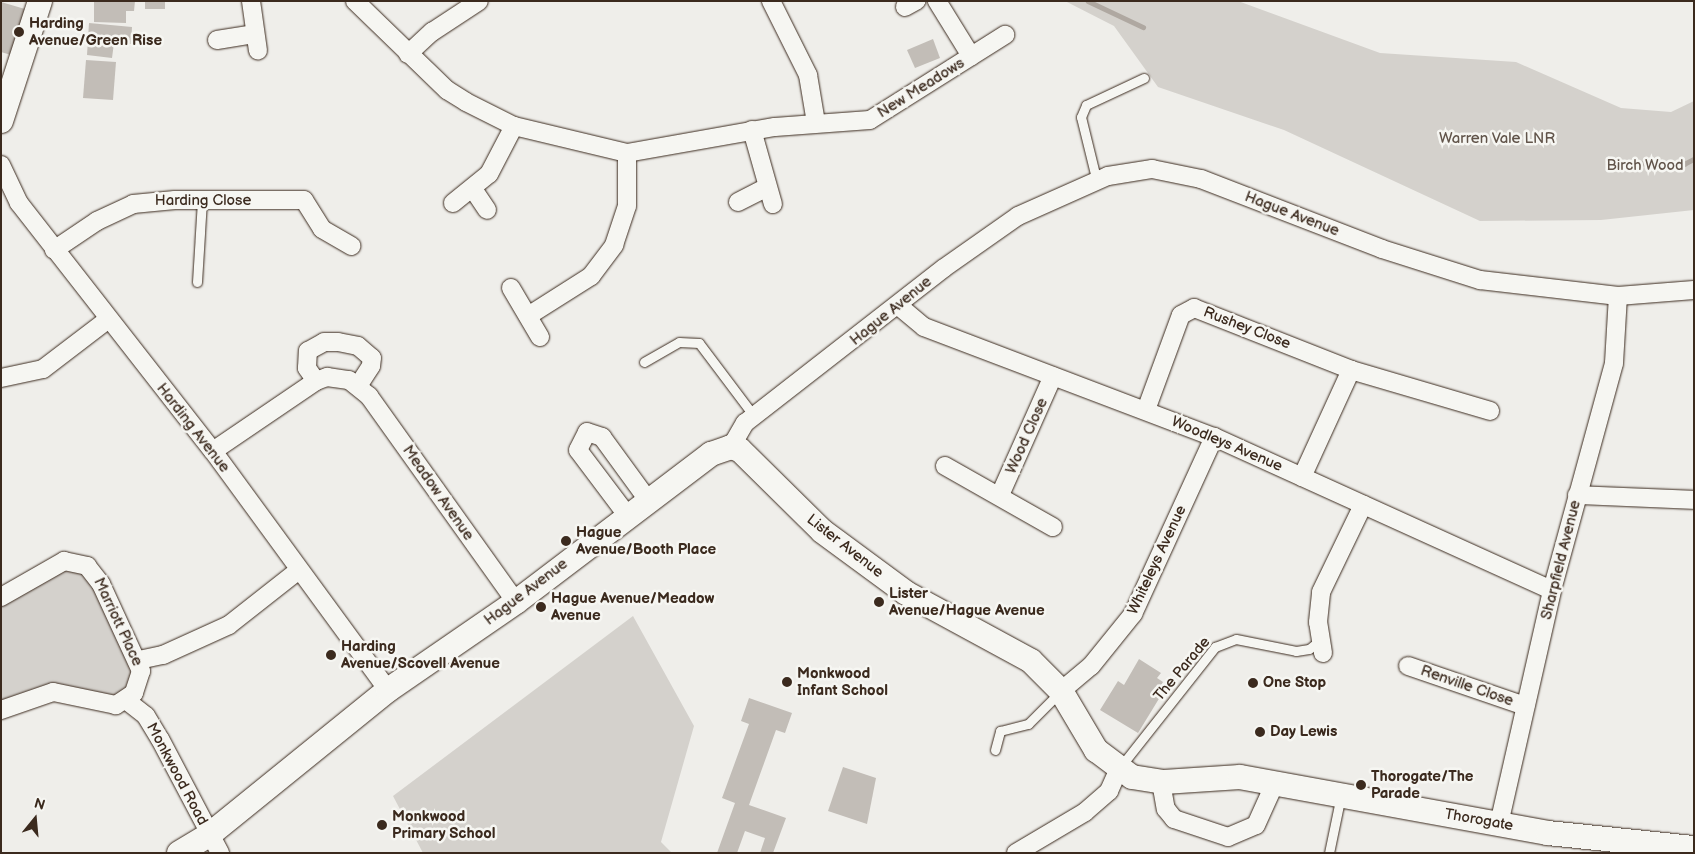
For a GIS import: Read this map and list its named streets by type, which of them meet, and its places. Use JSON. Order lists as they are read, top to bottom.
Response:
{
  "streets": {
    "street": [
      "New Meadows",
      "Harding Close",
      "Hague Avenue",
      "Rushey Close",
      "Harding Avenue",
      "Wood Close",
      "Woodleys Avenue",
      "Meadow Avenue",
      "Lister Avenue",
      "Whiteleys Avenue",
      "Sharpfield Avenue",
      "Marriott Place",
      "Renville Close",
      "Monkwood Road",
      "Thorogate"
    ],
    "lane": ["The Parade"]
  },
  "crossings": [
    ["Harding Close", "Harding Avenue"],
    ["Hague Avenue", "Harding Avenue"],
    ["Hague Avenue", "Woodleys Avenue"],
    ["Hague Avenue", "Meadow Avenue"],
    ["Hague Avenue", "Lister Avenue"],
    ["Hague Avenue", "Sharpfield Avenue"],
    ["Hague Avenue", "Monkwood Road"],
    ["Rushey Close", "Woodleys Avenue"],
    ["Wood Close", "Woodleys Avenue"],
    ["Woodleys Avenue", "Whiteleys Avenue"],
    ["Woodleys Avenue", "Sharpfield Avenue"],
    ["Lister Avenue", "Whiteleys Avenue"],
    ["Lister Avenue", "The Parade"],
    ["Lister Avenue", "Thorogate"],
    ["Sharpfield Avenue", "Renville Close"],
    ["Sharpfield Avenue", "Thorogate"],
    ["Marriott Place", "Monkwood Road"],
    ["The Parade", "Thorogate"]
  ],
  "parks": ["Warren Vale LNR", "Birch Wood"],
  "places": [
    "Harding Avenue/Green Rise",
    "Hague Avenue/Booth Place",
    "Lister Avenue/Hague Avenue",
    "Hague Avenue/Meadow Avenue",
    "Harding Avenue/Scovell Avenue",
    "Monkwood Infant School",
    "One Stop",
    "Day Lewis",
    "Thorogate/The Parade",
    "Monkwood Primary School"
  ],
  "north": "top"
}
